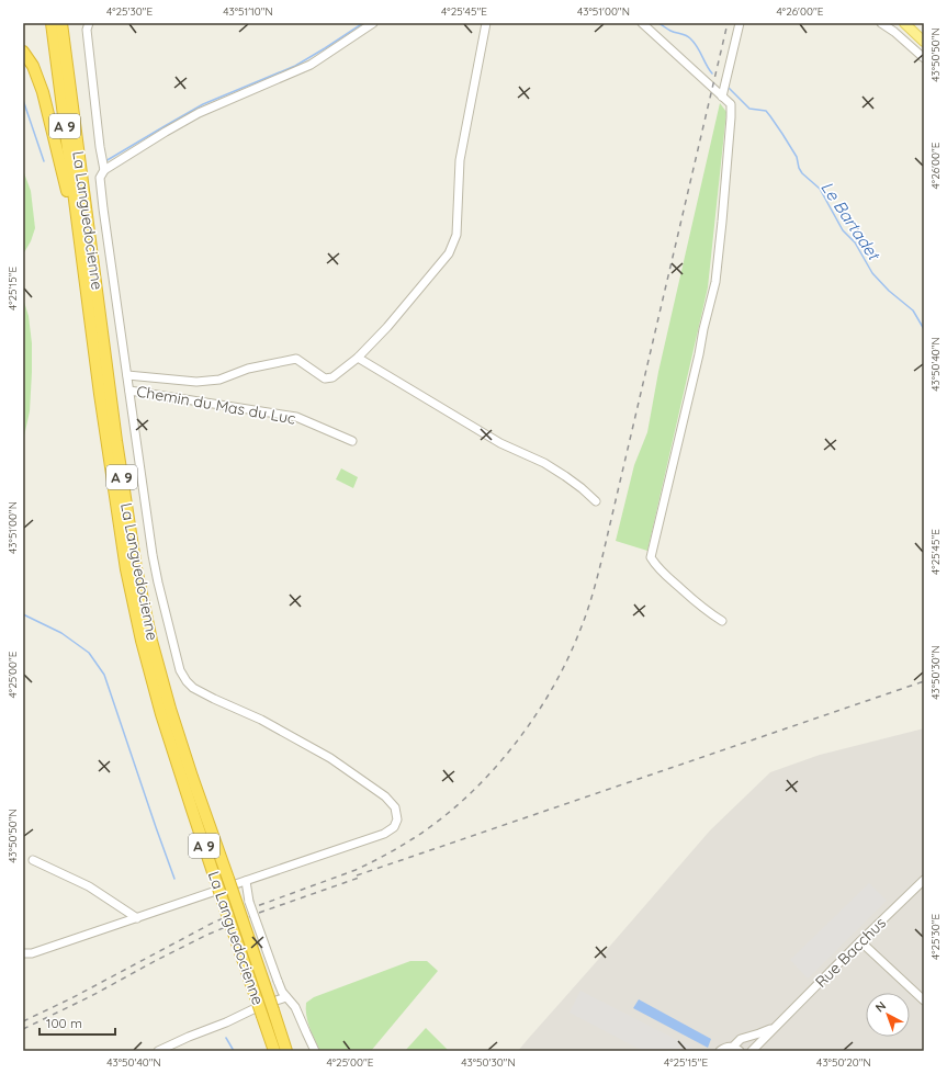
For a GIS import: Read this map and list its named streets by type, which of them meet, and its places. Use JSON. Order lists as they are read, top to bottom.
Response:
{
  "streets": {
    "highway": ["A 9", "La Languedocienne"],
    "street": ["Chemin du Mas du Luc", "Rue Bacchus"]
  },
  "water": ["Le Bartadet"],
  "scale_bar": "100 m",
  "north": "top left",
  "coordinates": [
    "4°25'30\"E",
    "43°51'10\"N",
    "4°25'45\"E",
    "43°51'00\"N",
    "4°26'00\"E",
    "43°50'50\"N",
    "4°25'15\"E",
    "43°50'40\"N",
    "43°50'30\"N",
    "4°25'00\"E",
    "43°50'20\"N"
  ]
}
